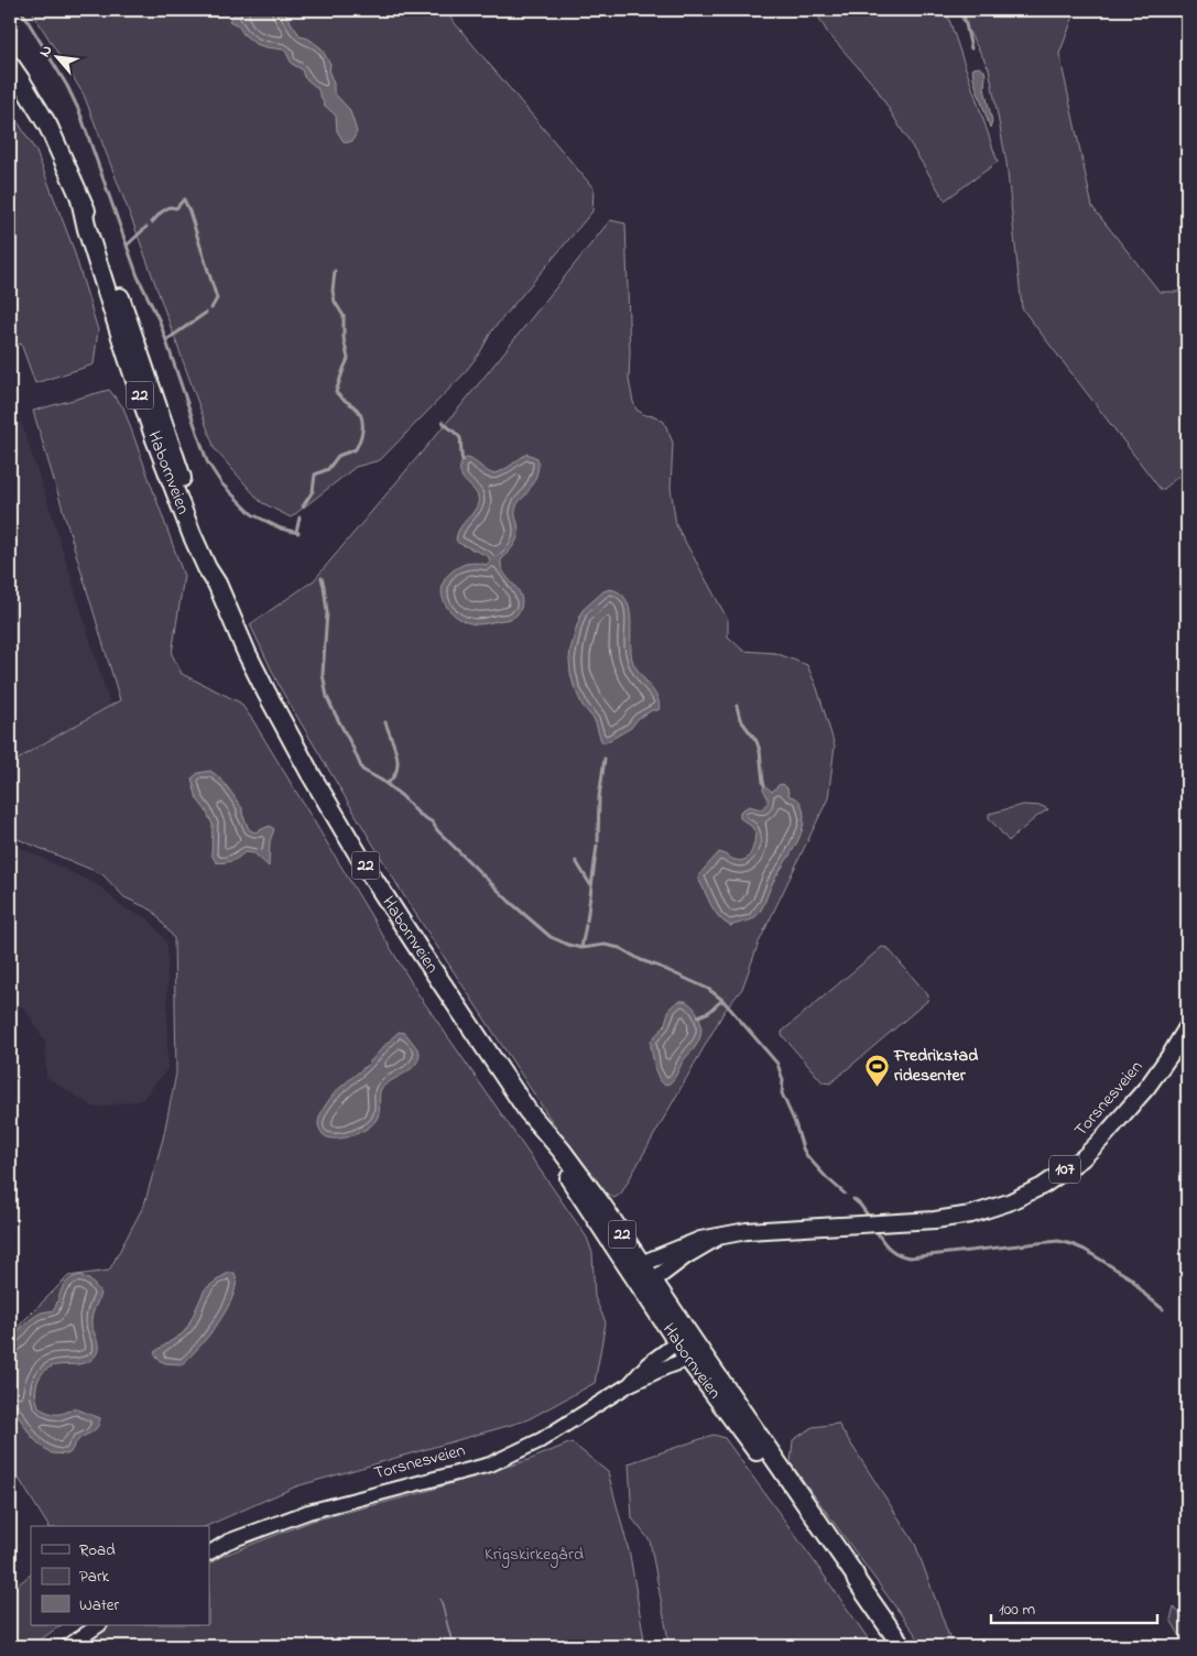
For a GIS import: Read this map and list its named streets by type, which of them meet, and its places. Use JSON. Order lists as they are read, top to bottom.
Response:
{
  "streets": {
    "highway": ["22", "Habornveien"],
    "main road": ["Torsnesveien", "107"]
  },
  "crossings": [
    ["Habornveien", "Torsnesveien"]
  ],
  "parks": ["Krigskirkegård"],
  "places": {
    "sports": ["Fredrikstad ridesenter"]
  },
  "legend": ["Road", "Park", "Water"],
  "scale_bar": "100 m",
  "north": "top left"
}
